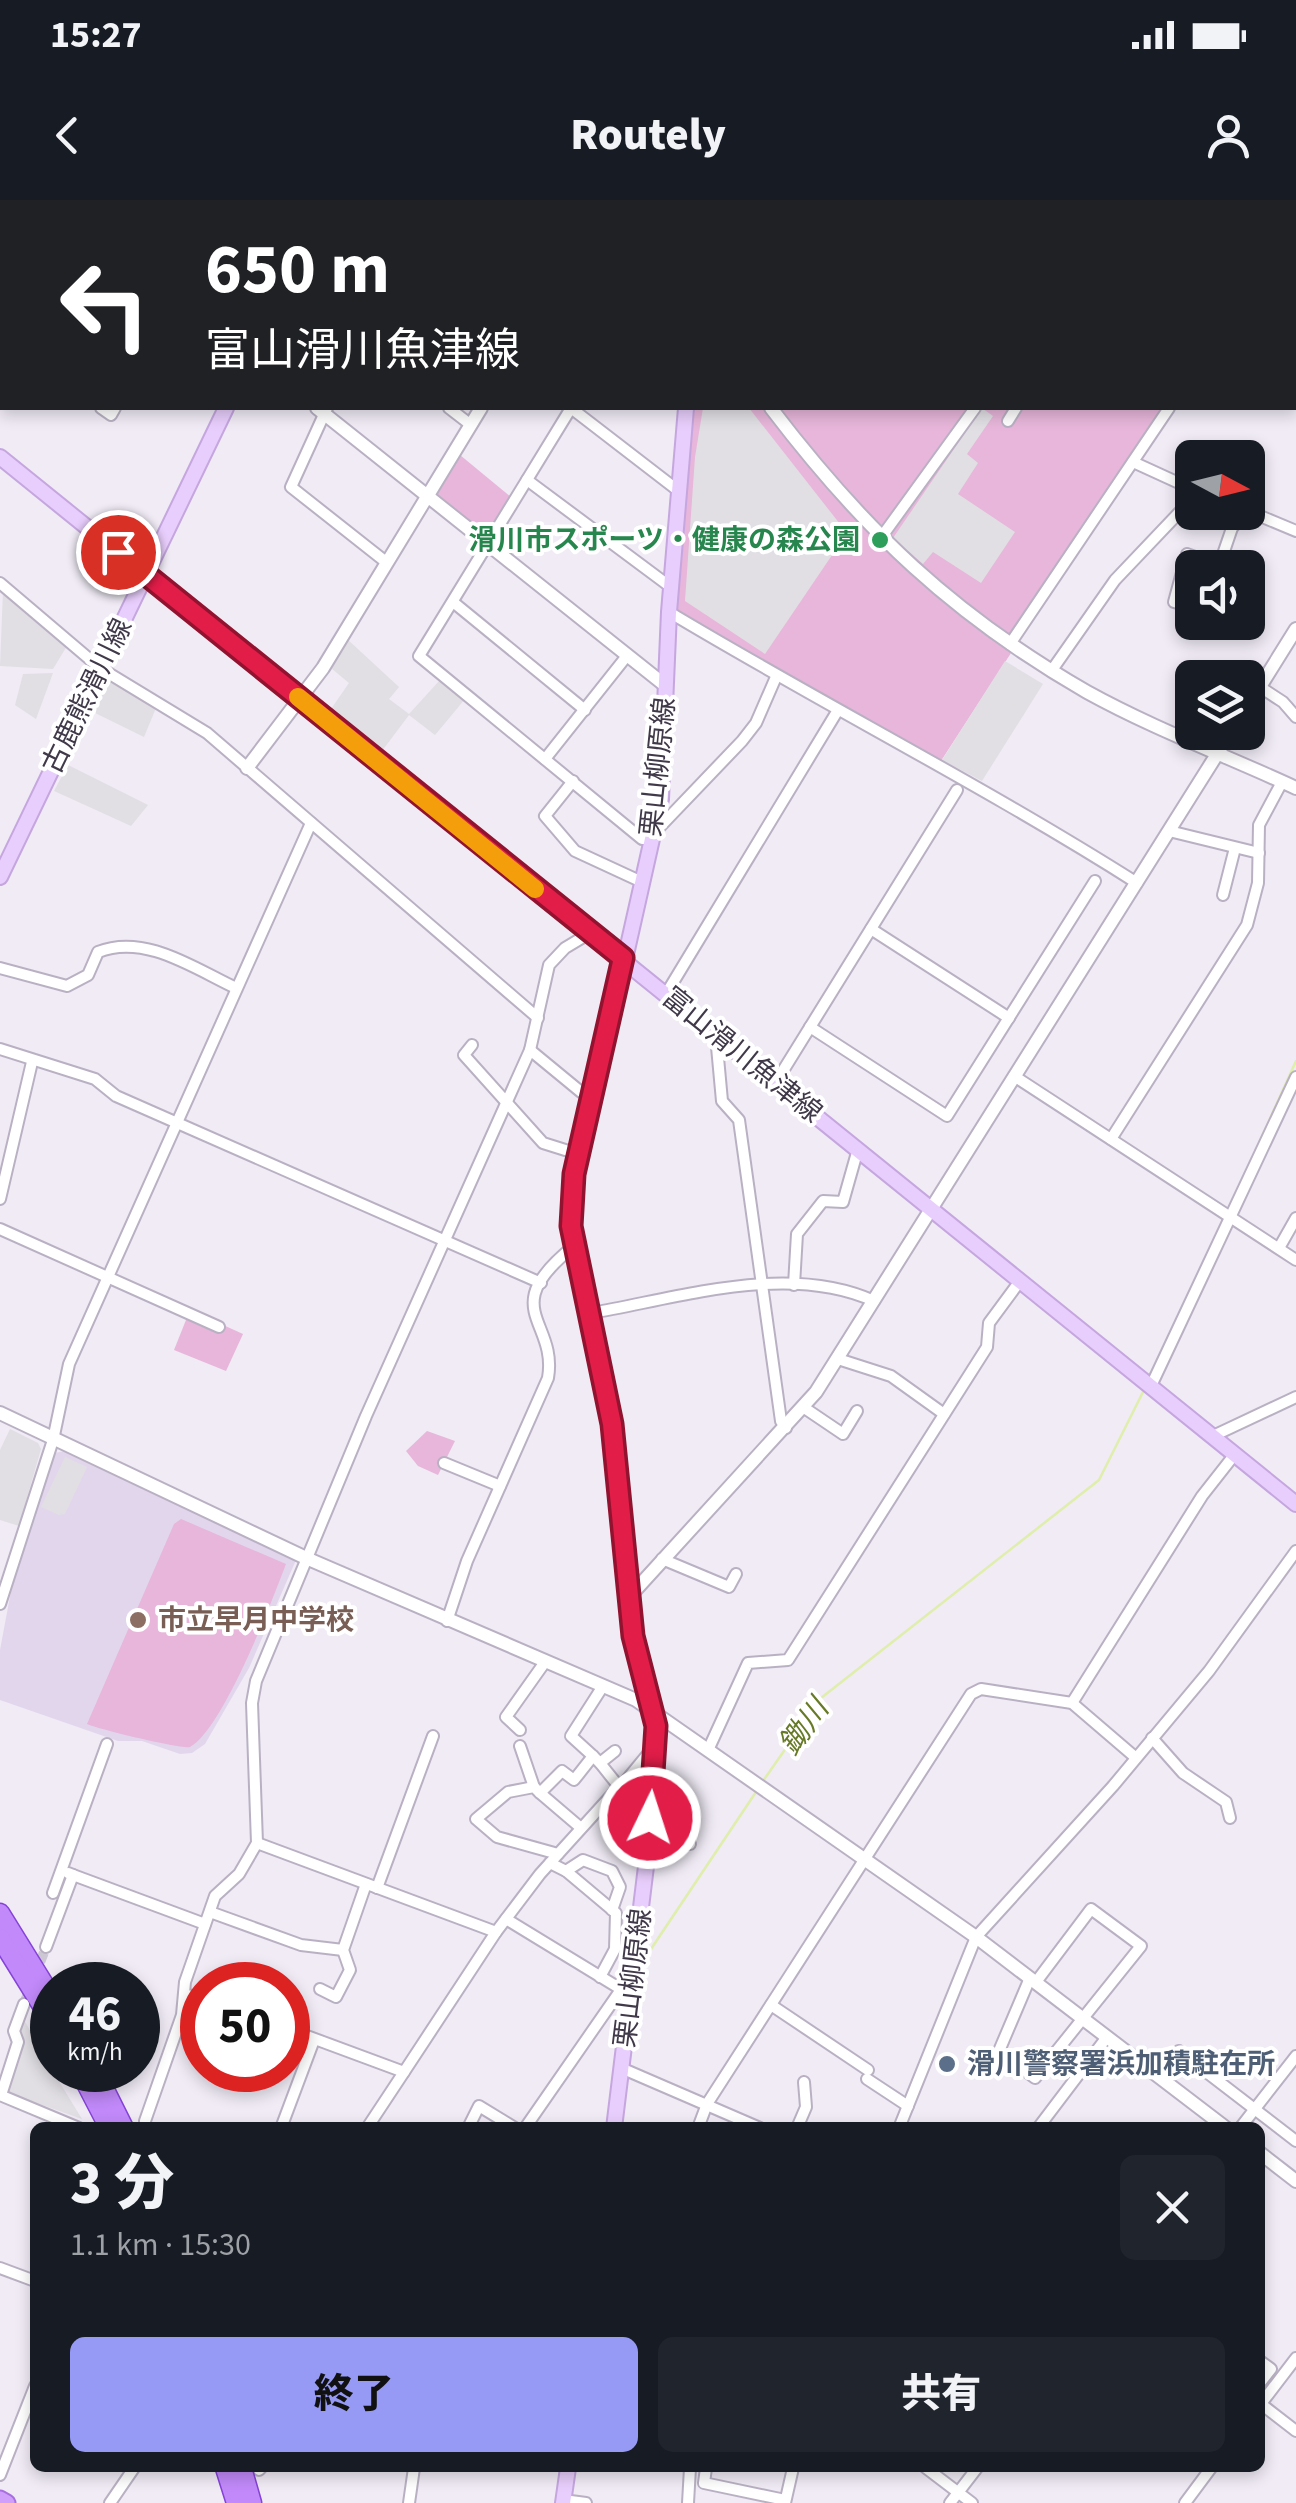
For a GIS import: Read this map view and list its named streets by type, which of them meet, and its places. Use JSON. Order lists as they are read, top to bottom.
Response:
{
  "streets": {
    "main road": ["古鹿熊滑川線", "栗山柳原線", "富山滑川魚津線"]
  },
  "crossings": [
    ["古鹿熊滑川線", "富山滑川魚津線"],
    ["栗山柳原線", "富山滑川魚津線"]
  ],
  "water": ["鋤川"],
  "places": ["滑川市スポーツ・健康の森公園", "市立早月中学校", "滑川警察署浜加積駐在所"],
  "north": "right",
  "page": {
    "status": "15:27",
    "header": "Routely",
    "turn": ["650 m", "富山滑川魚津線"],
    "speed": "46 km/h",
    "limit": "50",
    "heading": ["3 分", "1.1 km · 15:30"],
    "buttons": ["終了", "共有"]
  }
}
